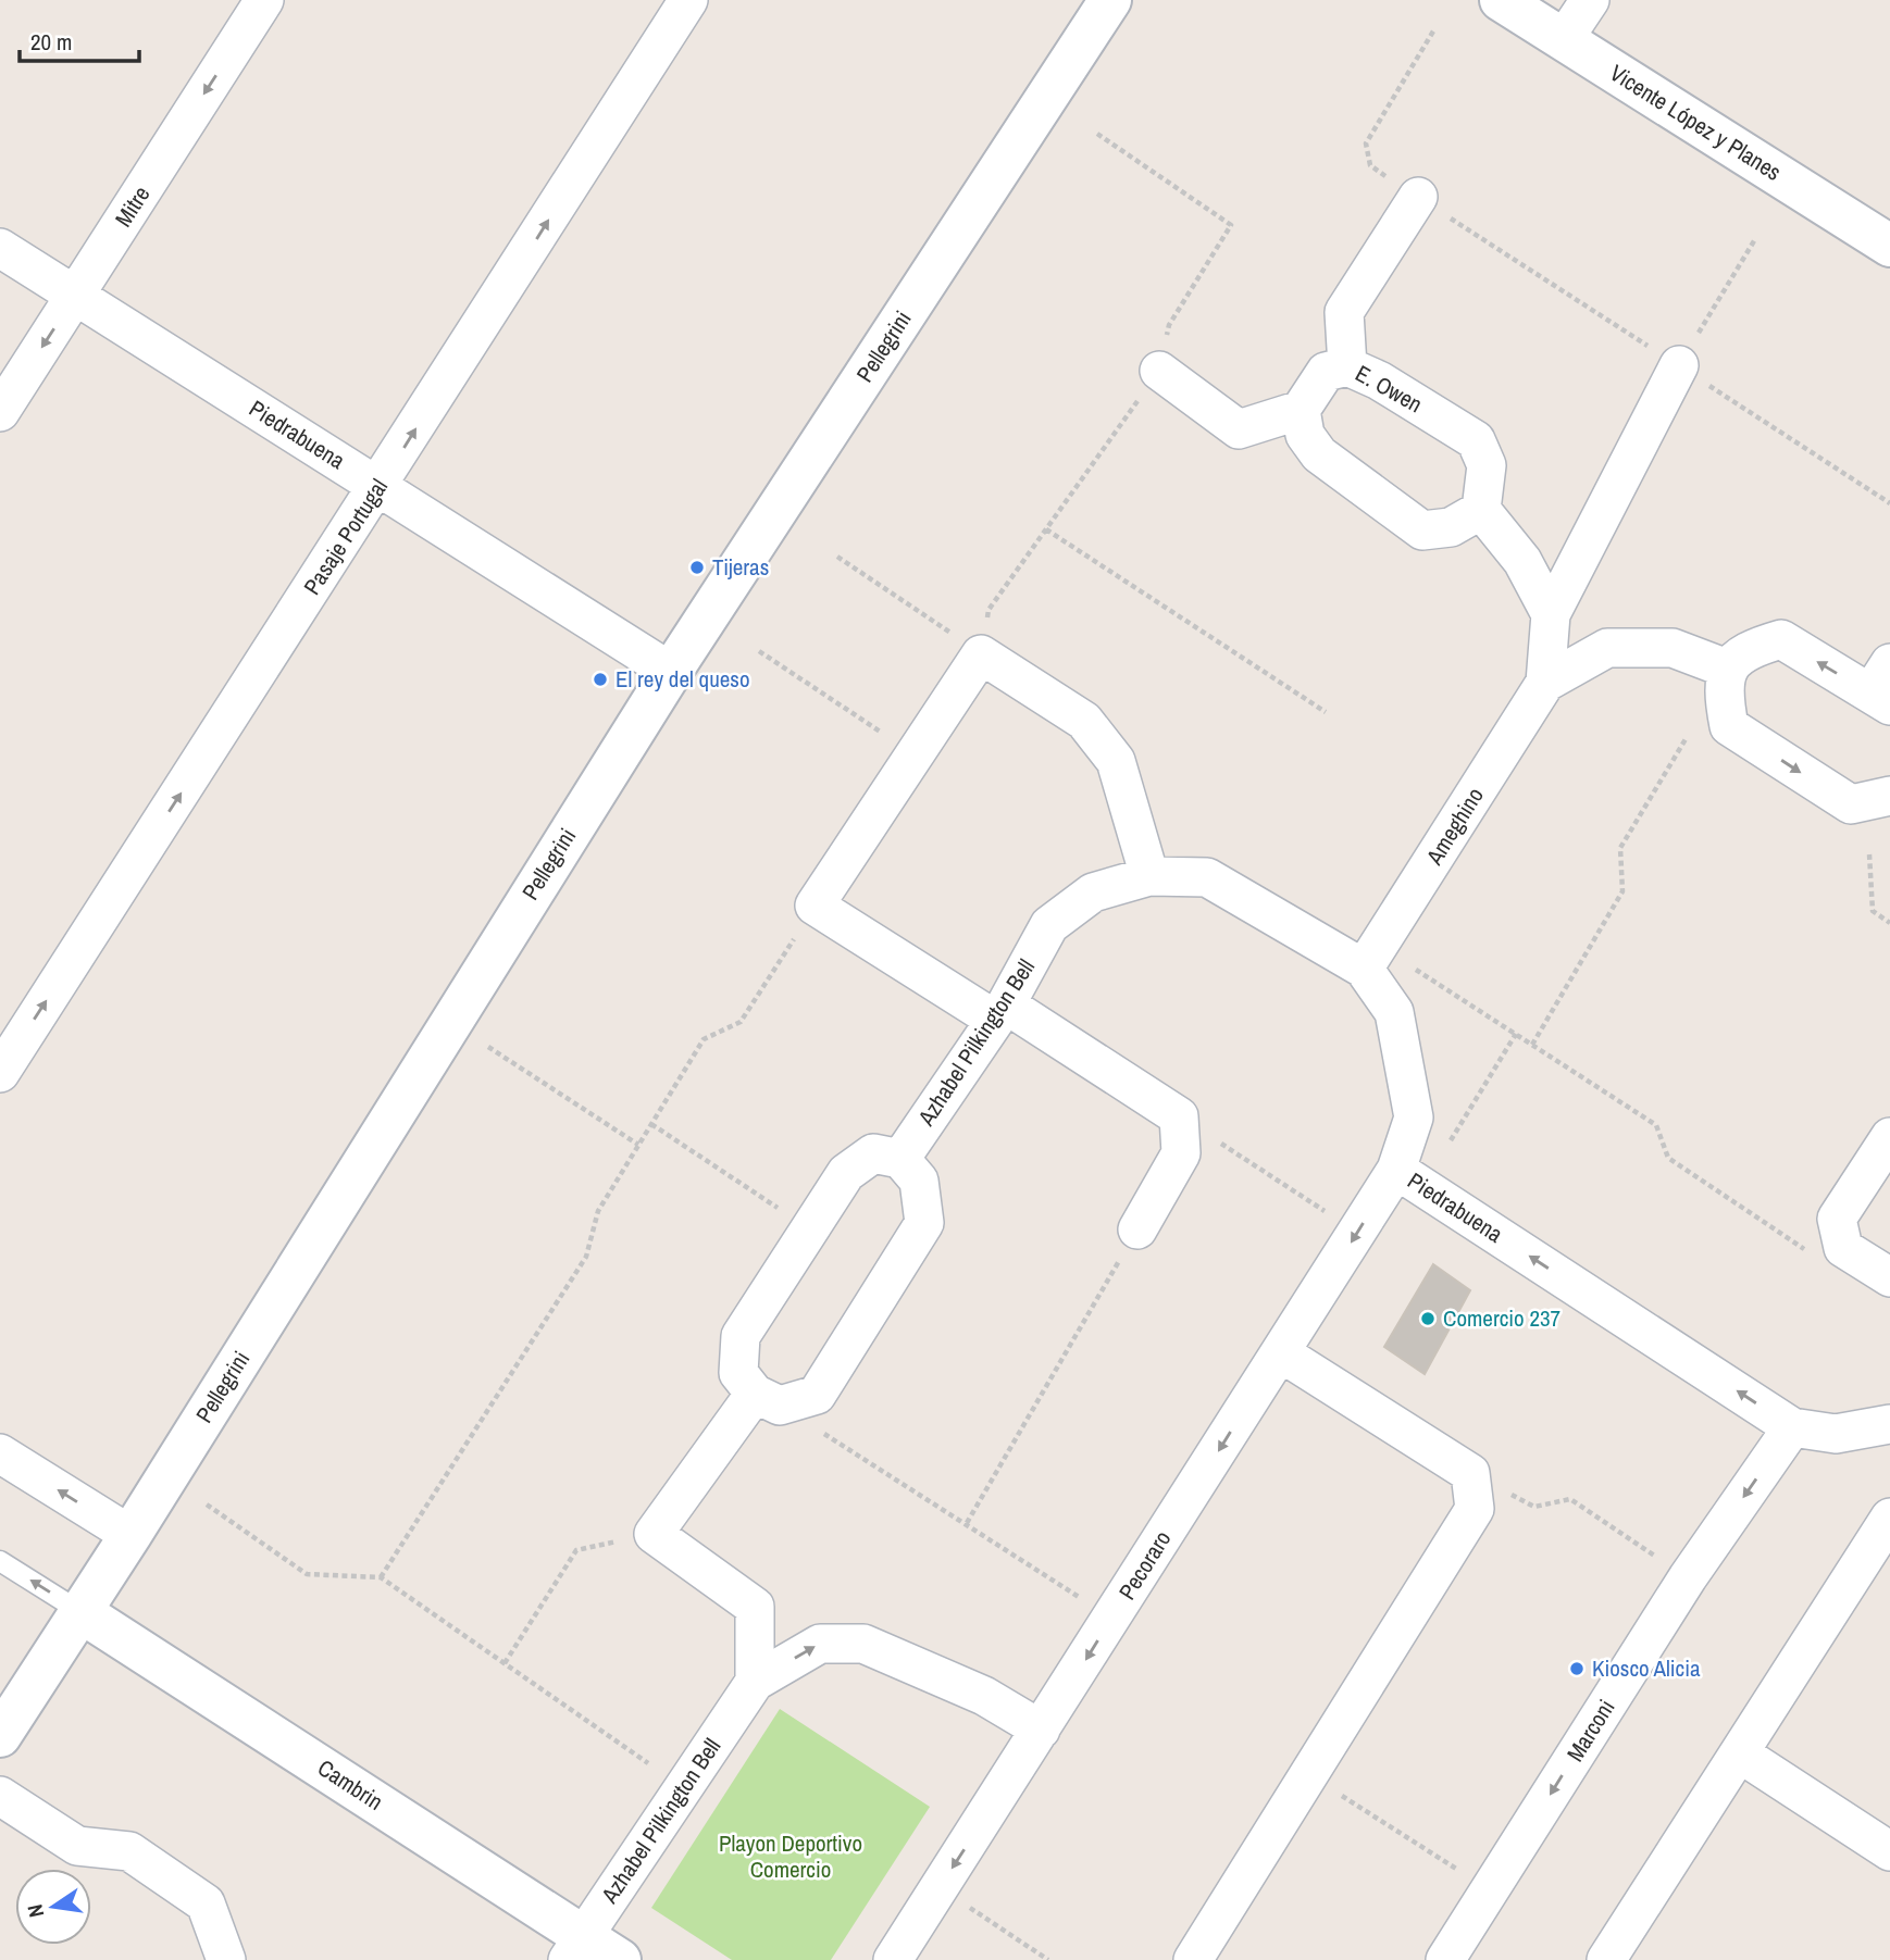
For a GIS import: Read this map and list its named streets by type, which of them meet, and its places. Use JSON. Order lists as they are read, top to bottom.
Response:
{
  "streets": {
    "street": [
      "Vicente López y Planes",
      "Mitre",
      "Pellegrini",
      "E. Owen",
      "Piedrabuena",
      "Pasaje Portugal",
      "Ameghino",
      "Azhabel Pilkington Bell",
      "Pecoraro",
      "Marconi",
      "Cambrin"
    ]
  },
  "crossings": [
    ["Mitre", "Piedrabuena"],
    ["Pellegrini", "Piedrabuena"],
    ["Pellegrini", "Cambrin"],
    ["Piedrabuena", "Pasaje Portugal"],
    ["Piedrabuena", "Ameghino"],
    ["Piedrabuena", "Azhabel Pilkington Bell"],
    ["Piedrabuena", "Pecoraro"],
    ["Piedrabuena", "Marconi"],
    ["Azhabel Pilkington Bell", "Pecoraro"],
    ["Azhabel Pilkington Bell", "Cambrin"]
  ],
  "one_way": ["Mitre", "Pasaje Portugal"],
  "parks": ["Playon Deportivo Comercio"],
  "places": [
    "Tijeras",
    "El rey del queso",
    "Comercio 237",
    "Kiosco Alicia"
  ],
  "scale_bar": "20 m",
  "north": "left"
}
